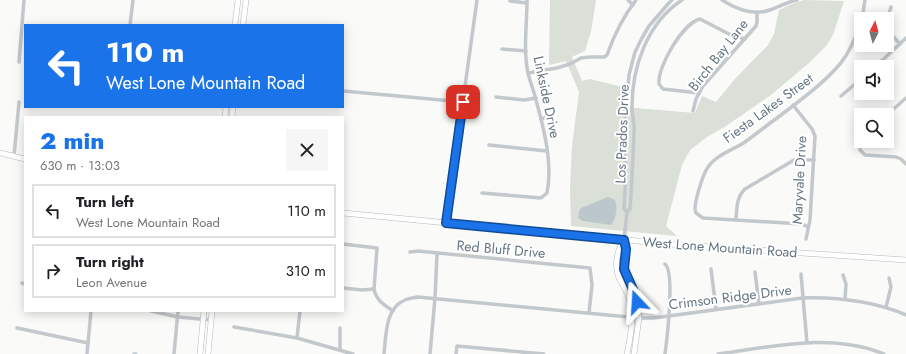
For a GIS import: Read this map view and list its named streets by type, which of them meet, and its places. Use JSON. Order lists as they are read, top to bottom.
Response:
{
  "streets": {
    "main road": ["West Lone Mountain Road"],
    "street": [
      "Birch Bay Lane",
      "Linkside Drive",
      "Fiesta Lakes Street",
      "Los Prados Drive",
      "Maryvale Drive",
      "Red Bluff Drive",
      "Crimson Ridge Drive"
    ]
  },
  "crossings": [
    ["Fiesta Lakes Street", "Maryvale Drive"],
    ["Los Prados Drive", "West Lone Mountain Road"],
    ["Red Bluff Drive", "Crimson Ridge Drive"]
  ],
  "north": "top",
  "page": {
    "turn": ["110 m", "West Lone Mountain Road"],
    "heading": ["2 min", "630 m · 13:03"],
    "list": [
      {
        "name": "Turn left",
        "note": "West Lone Mountain Road",
        "value": "110 m"
      },
      {
        "name": "Turn right",
        "note": "Leon Avenue",
        "value": "310 m"
      }
    ]
  }
}
